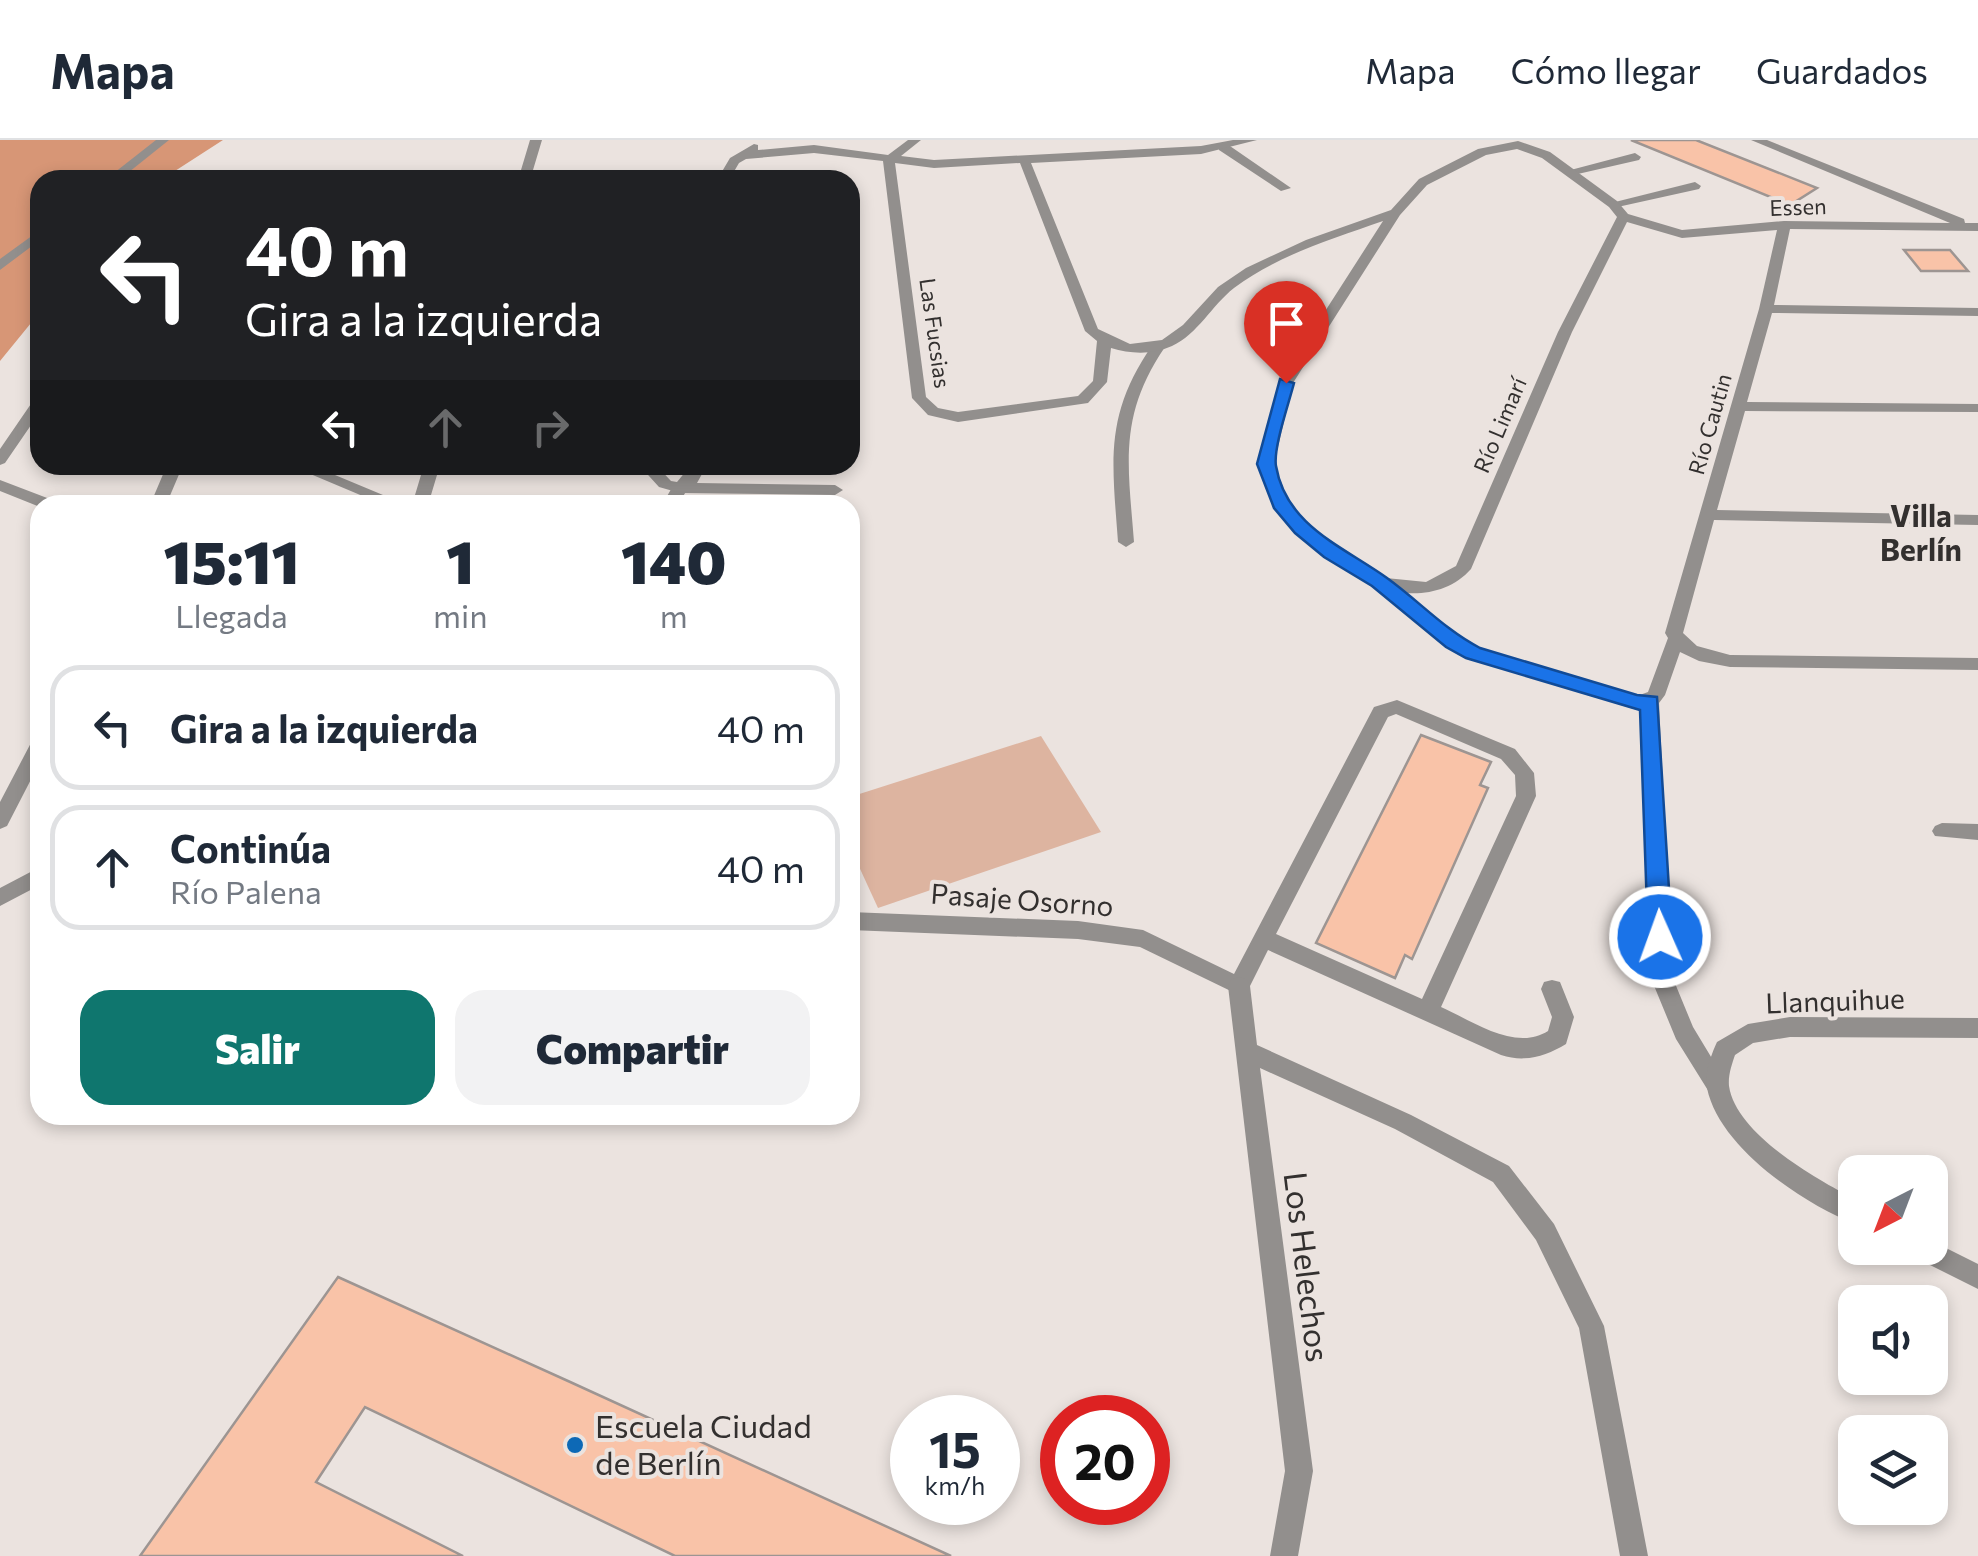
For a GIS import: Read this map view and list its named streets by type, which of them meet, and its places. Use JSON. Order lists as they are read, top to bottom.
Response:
{
  "streets": {
    "street": [
      "Essen",
      "Las Fucsias",
      "Río Cautin",
      "Río Limarí",
      "Pasaje Osorno",
      "Llanquihue",
      "Los Helechos"
    ]
  },
  "crossings": [
    ["Essen", "Río Cautin"],
    ["Essen", "Río Limarí"],
    ["Pasaje Osorno", "Los Helechos"]
  ],
  "districts": ["Villa Berlín"],
  "places": ["Escuela Ciudad de Berlín"],
  "north": "bottom left",
  "page": {
    "header": "Mapa",
    "nav": ["Mapa", "Cómo llegar", "Guardados"],
    "turn": ["40 m", "Gira a la izquierda"],
    "eta": [
      "15:11",
      "Llegada",
      "1",
      "min",
      "140",
      "m"
    ],
    "list": [
      {
        "name": "Gira a la izquierda",
        "value": "40 m"
      },
      {
        "name": "Continúa",
        "note": "Río Palena",
        "value": "40 m"
      }
    ],
    "buttons": ["Salir", "Compartir"],
    "speed": "15 km/h",
    "limit": "20"
  }
}
